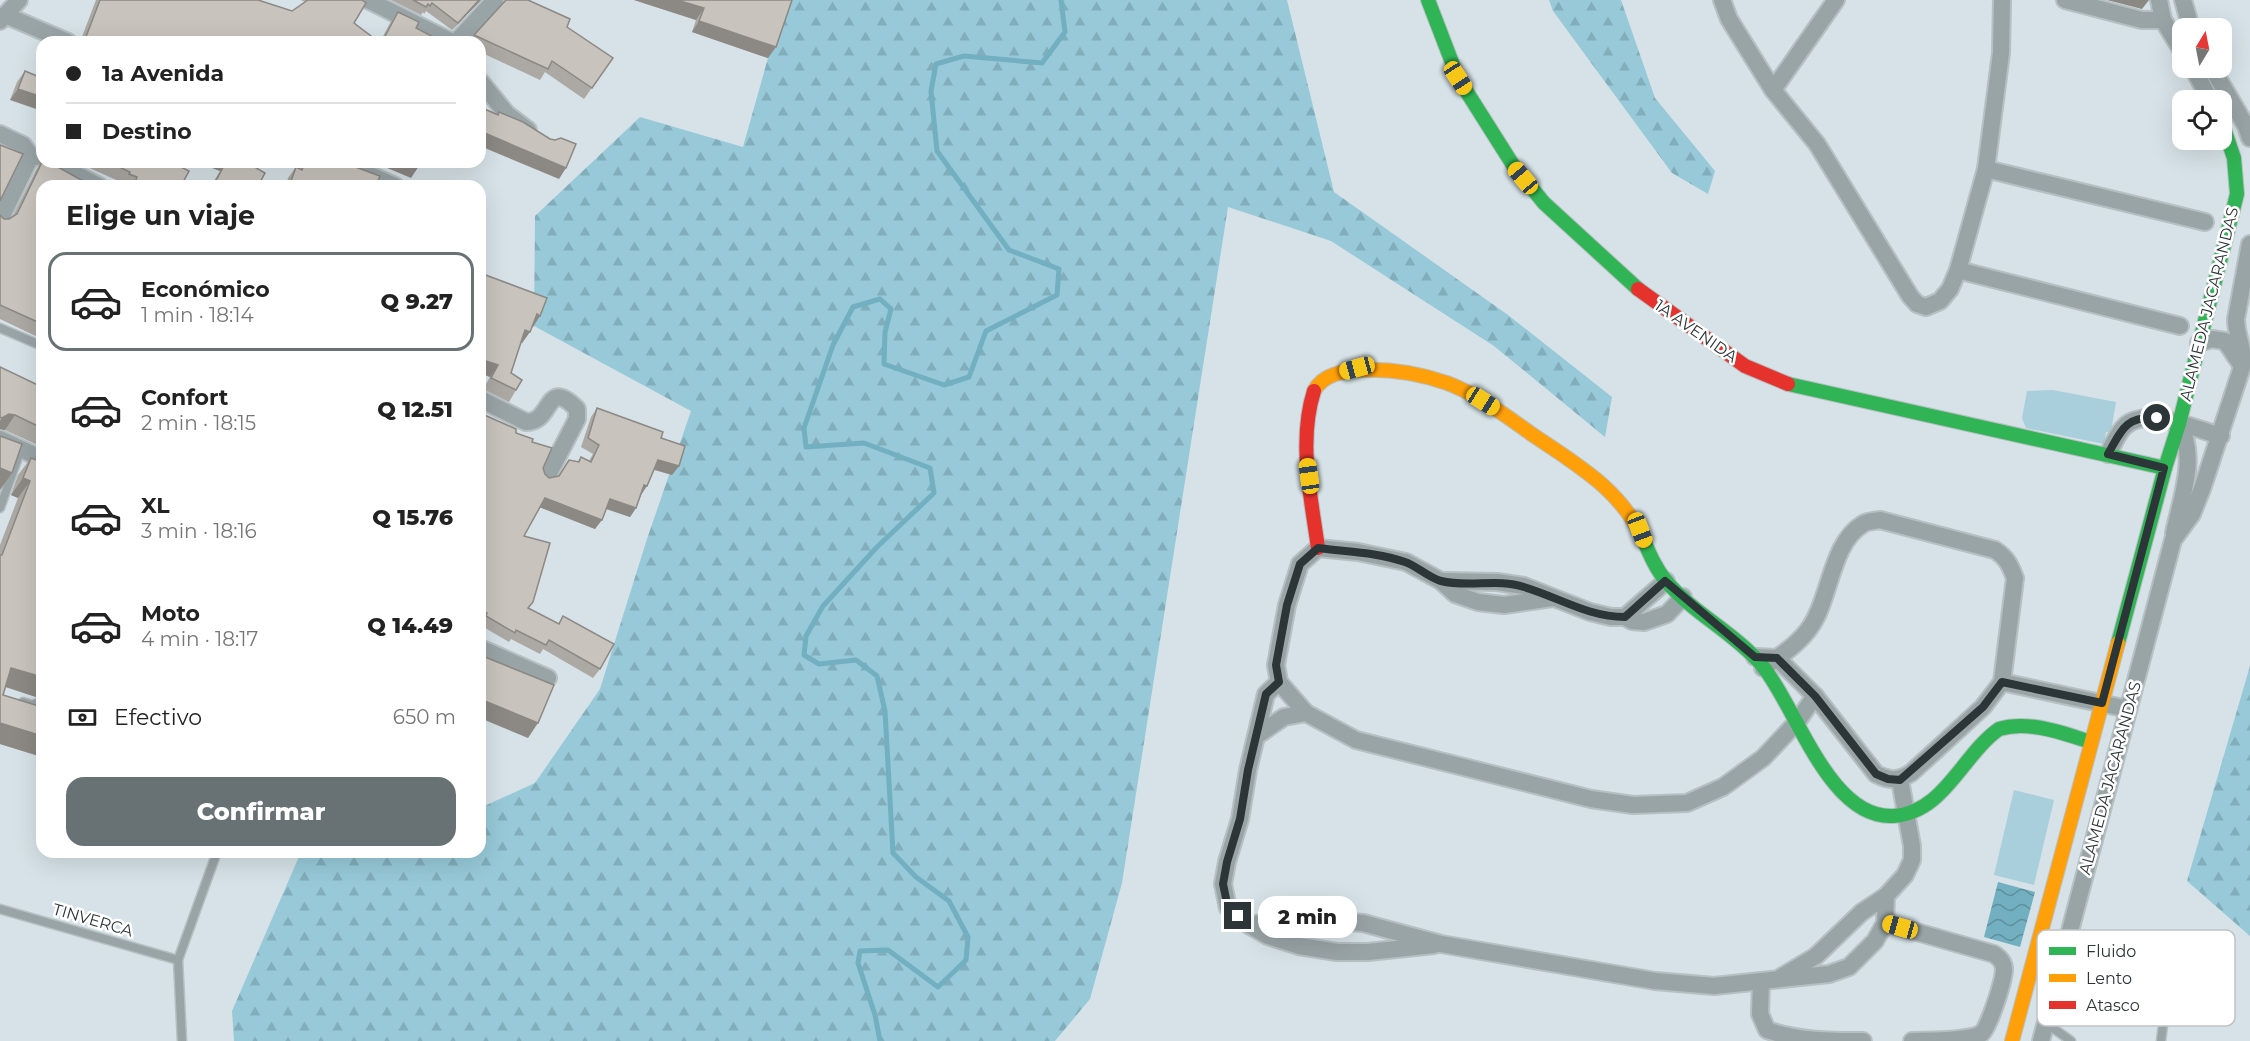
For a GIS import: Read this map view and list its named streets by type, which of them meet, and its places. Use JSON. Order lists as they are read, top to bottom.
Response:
{
  "streets": {
    "street": ["ALAMEDA JACARANDAS", "1A AVENIDA"],
    "lane": ["TINVERCA"]
  },
  "crossings": [
    ["ALAMEDA JACARANDAS", "1A AVENIDA"]
  ],
  "legend": ["Fluido", "Lento", "Atasco"],
  "north": "top",
  "page": {
    "banner": ["1a Avenida", "Destino"],
    "heading": "Elige un viaje",
    "list": [
      {
        "name": "Económico",
        "note": "1 min · 18:14",
        "value": "Q 9.27"
      },
      {
        "name": "Confort",
        "note": "2 min · 18:15",
        "value": "Q 12.51"
      },
      {
        "name": "XL",
        "note": "3 min · 18:16",
        "value": "Q 15.76"
      },
      {
        "name": "Moto",
        "note": "4 min · 18:17",
        "value": "Q 14.49"
      }
    ],
    "pay": ["Efectivo", "650 m"],
    "buttons": "Confirmar",
    "bubble": "2 min"
  }
}
